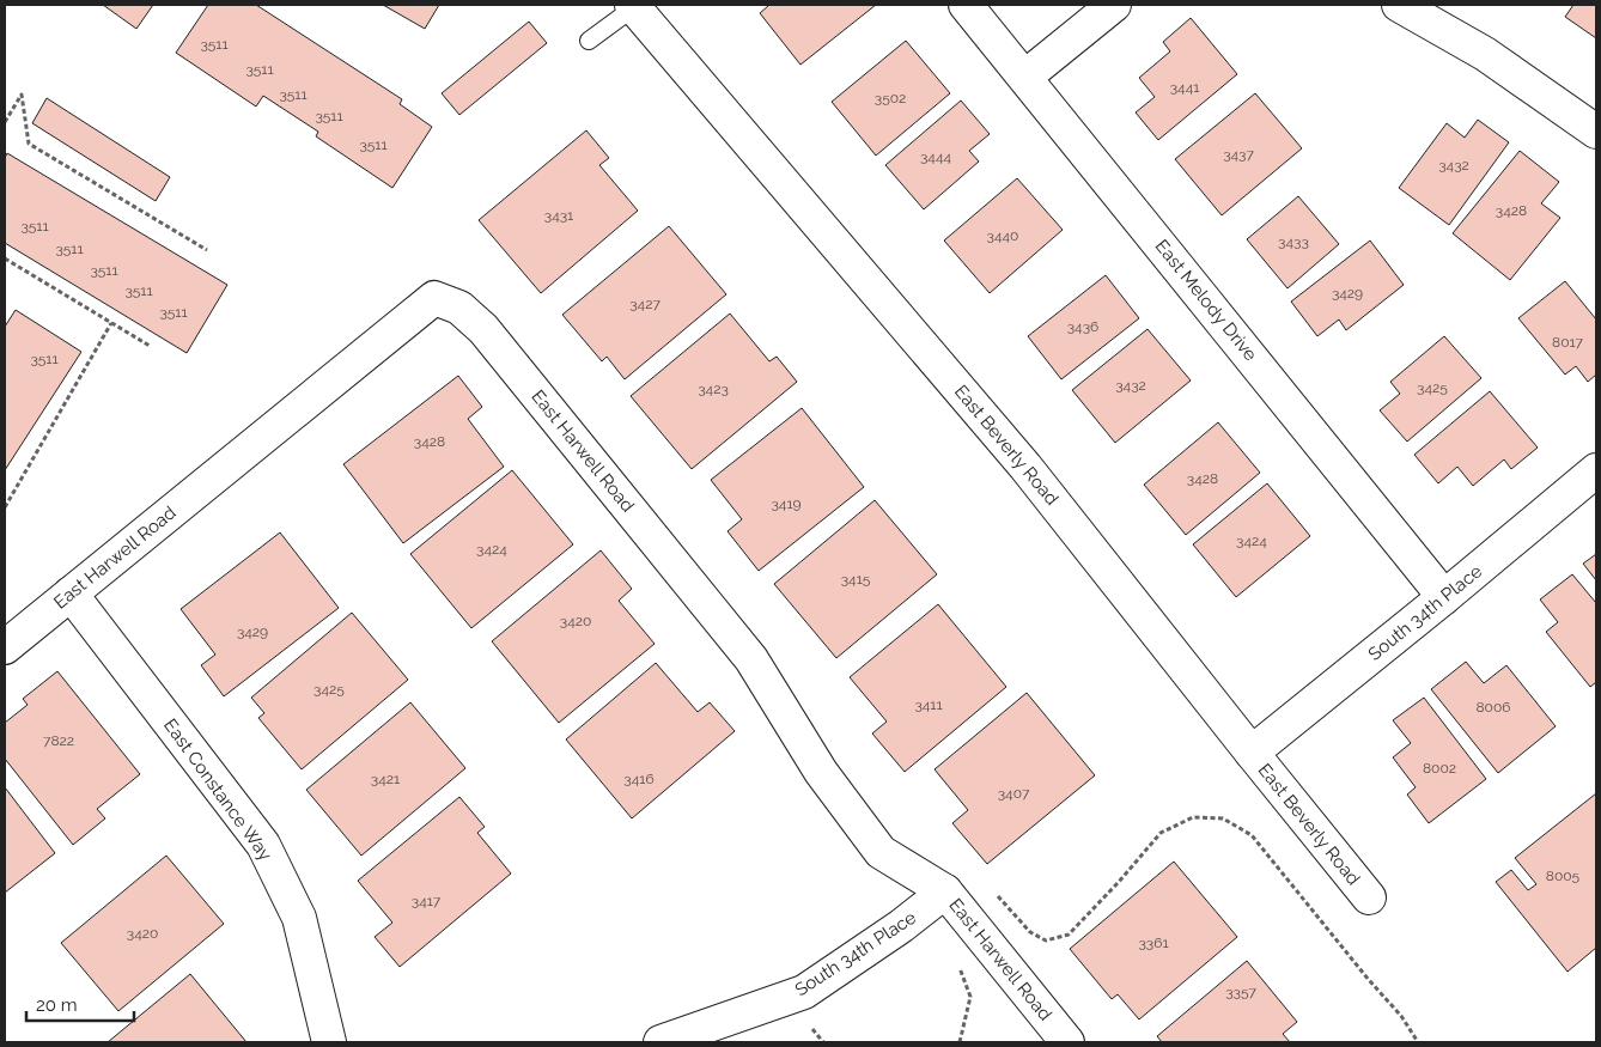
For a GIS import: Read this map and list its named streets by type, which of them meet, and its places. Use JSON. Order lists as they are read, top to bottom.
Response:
{
  "streets": {
    "street": [
      "East Melody Drive",
      "East Beverly Road",
      "East Harwell Road",
      "South 34th Place",
      "East Constance Way"
    ]
  },
  "crossings": [
    ["East Melody Drive", "South 34th Place"],
    ["East Beverly Road", "South 34th Place"],
    ["East Harwell Road", "South 34th Place"],
    ["East Harwell Road", "East Constance Way"]
  ],
  "house_numbers": [
    "3511",
    "3511",
    "3441",
    "3511",
    "3502",
    "3511",
    "3511",
    "3437",
    "3444",
    "3432",
    "3428",
    "3431",
    "3511",
    "3440",
    "3433",
    "3511",
    "3511",
    "3511",
    "3429",
    "3427",
    "3511",
    "3436",
    "8017",
    "3511",
    "3432",
    "3425",
    "3423",
    "3428",
    "3428",
    "3419",
    "3424",
    "3424",
    "3415",
    "3420",
    "3429",
    "3425",
    "3411",
    "8006",
    "7822",
    "8002",
    "3421",
    "3416",
    "3407",
    "8005",
    "3417",
    "3420",
    "3361",
    "3357"
  ],
  "scale_bar": "20 m"
}
